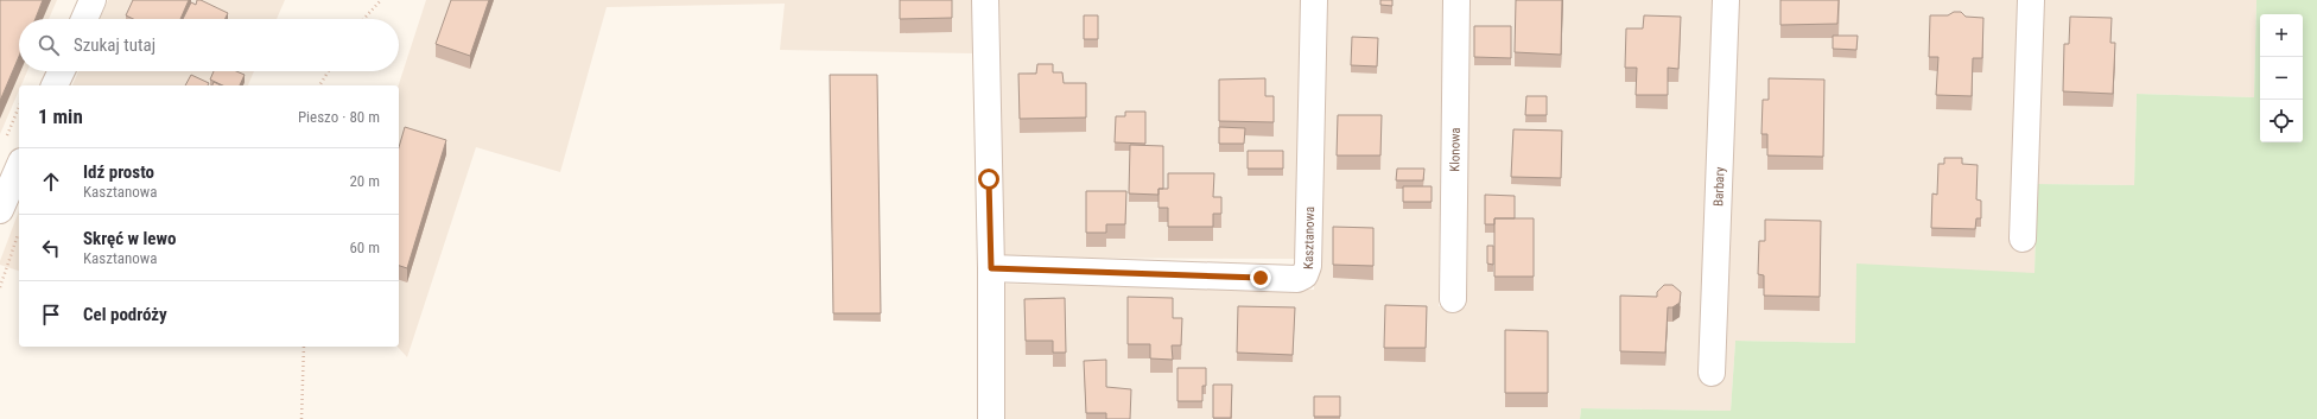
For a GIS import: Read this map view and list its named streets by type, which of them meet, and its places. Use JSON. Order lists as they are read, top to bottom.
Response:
{
  "streets": {
    "street": ["Klonowa", "Barbary", "Kasztanowa"]
  },
  "page": {
    "map_buttons": ["+", "−"],
    "search": "Szukaj tutaj",
    "heading": ["1 min", "Pieszo · 80 m"],
    "list": [
      ["Idź prosto", "Kasztanowa", "20 m"],
      ["Skręć w lewo", "Kasztanowa", "60 m"],
      "Cel podróży"
    ]
  }
}
